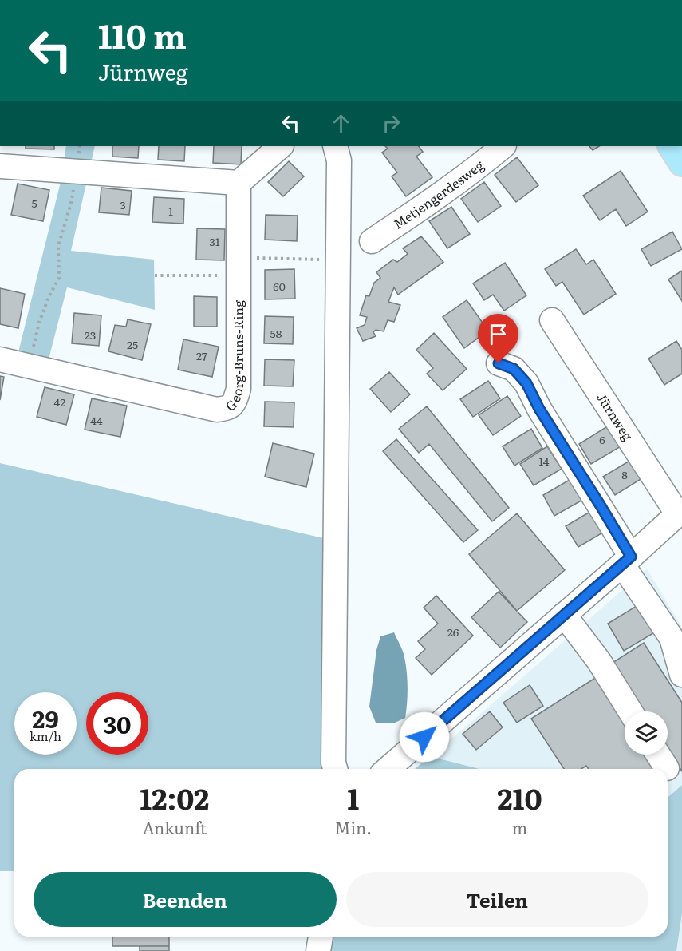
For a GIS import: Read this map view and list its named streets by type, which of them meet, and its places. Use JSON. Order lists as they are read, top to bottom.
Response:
{
  "streets": {
    "street": ["Metjengerdesweg", "Georg-Bruns-Ring", "Jürnweg"]
  },
  "house_numbers": [
    "5",
    "3",
    "1",
    "31",
    "60",
    "58",
    "23",
    "25",
    "27",
    "42",
    "44",
    "6",
    "14",
    "8",
    "26"
  ],
  "page": {
    "turn": ["110 m", "Jürnweg"],
    "speed": "29 km/h",
    "limit": "30",
    "eta": [
      "12:02",
      "Ankunft",
      "1",
      "Min.",
      "210",
      "m"
    ],
    "buttons": ["Beenden", "Teilen"]
  }
}
